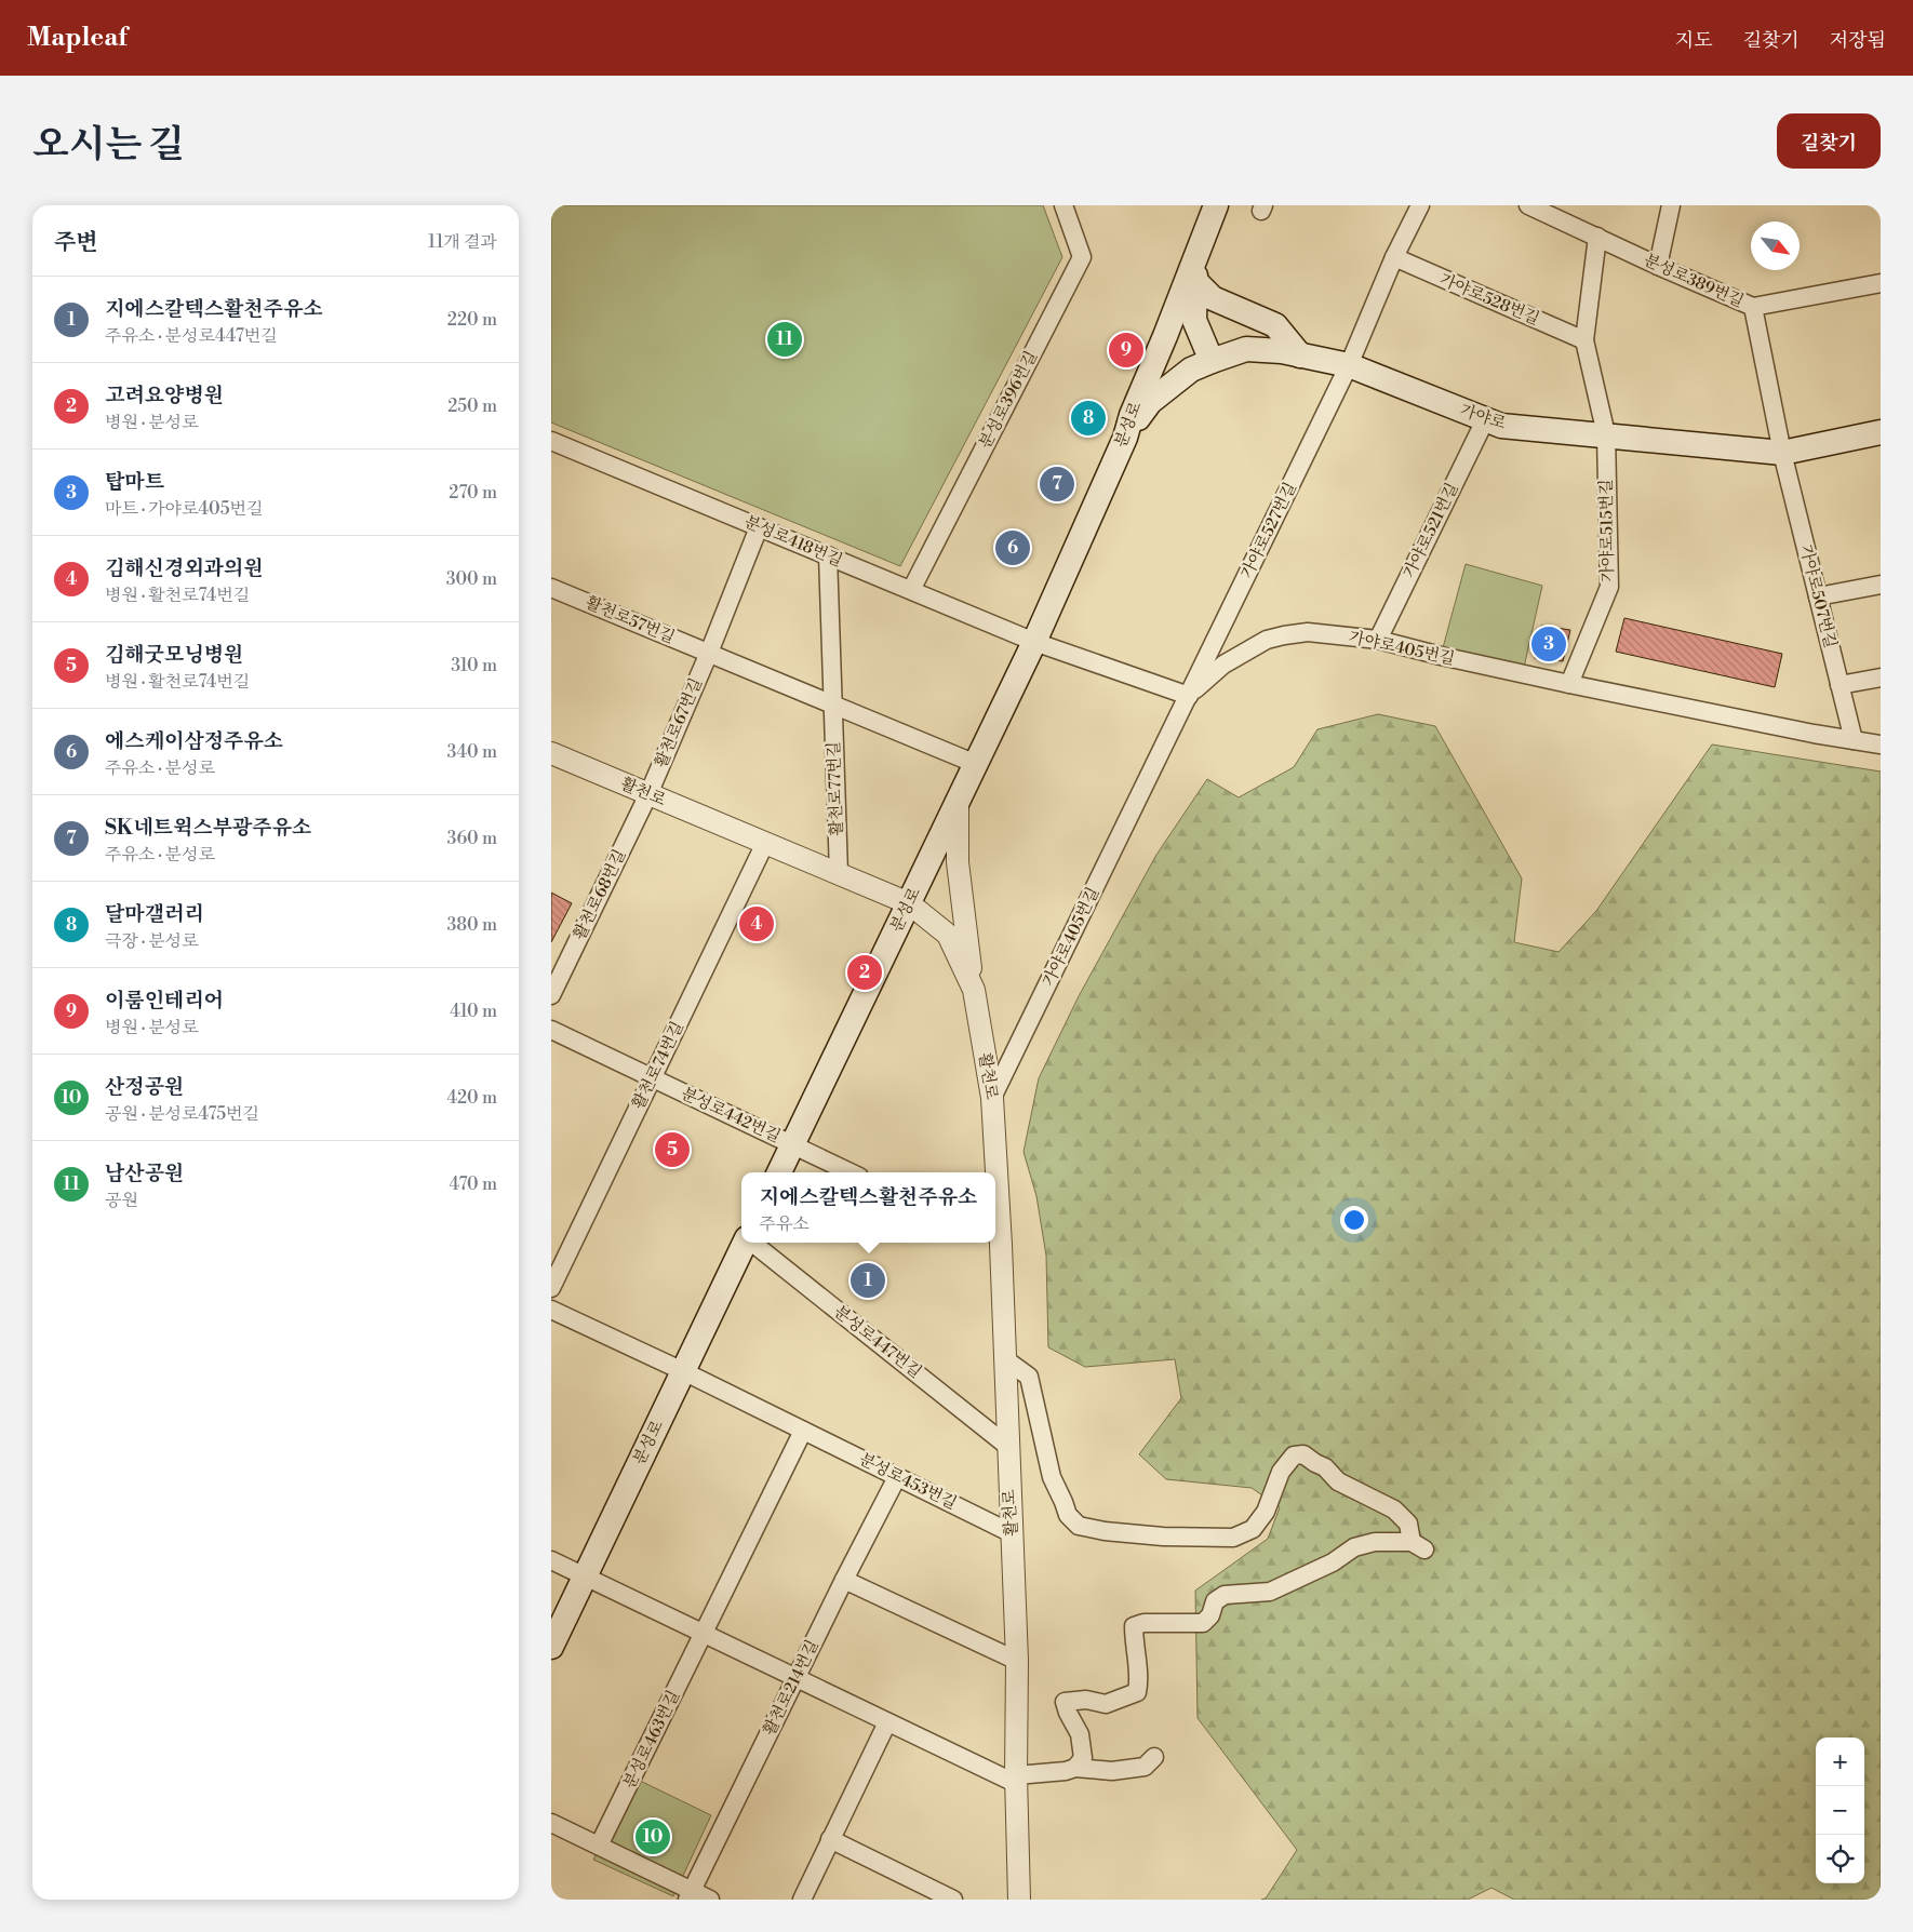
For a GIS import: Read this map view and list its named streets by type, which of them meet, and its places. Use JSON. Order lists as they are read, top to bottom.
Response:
{
  "streets": {
    "main road": ["가야로", "분성로"],
    "street": [
      "분성로389번길",
      "가야로528번길",
      "분성로396번길",
      "가야로527번길",
      "가야로521번길",
      "가야로515번길",
      "분성로418번길",
      "가야로507번길",
      "활천로57번길",
      "가야로405번길",
      "활천로67번길",
      "활천로77번길",
      "활천로",
      "활천로68번길",
      "활천로74번길",
      "분성로442번길",
      "분성로447번길",
      "분성로453번길",
      "활천로214번길",
      "분성로463번길"
    ]
  },
  "crossings": [
    ["분성로389번길", "가야로"],
    ["분성로389번길", "가야로507번길"],
    ["가야로528번길", "가야로515번길"],
    ["분성로396번길", "분성로418번길"],
    ["가야로", "분성로"],
    ["가야로", "가야로527번길"],
    ["가야로", "가야로521번길"],
    ["가야로", "가야로515번길"],
    ["가야로", "가야로507번길"],
    ["분성로", "분성로418번길"],
    ["분성로", "활천로"],
    ["분성로", "분성로442번길"],
    ["분성로", "분성로453번길"],
    ["가야로527번길", "가야로405번길"],
    ["가야로521번길", "가야로405번길"],
    ["가야로515번길", "가야로405번길"],
    ["분성로418번길", "활천로67번길"],
    ["분성로418번길", "활천로77번길"],
    ["가야로507번길", "가야로405번길"],
    ["활천로57번길", "활천로67번길"],
    ["가야로405번길", "활천로"],
    ["활천로67번길", "활천로"],
    ["활천로67번길", "활천로68번길"],
    ["활천로77번길", "활천로"],
    ["활천로", "활천로68번길"],
    ["활천로", "활천로74번길"],
    ["활천로", "분성로447번길"],
    ["활천로", "분성로453번길"],
    ["활천로74번길", "분성로442번길"],
    ["분성로453번길", "활천로214번길"]
  ],
  "north": "bottom right",
  "page": {
    "header": "Mapleaf",
    "nav": ["지도", "길찾기", "저장됨"],
    "title": "오시는 길",
    "buttons": "길찾기",
    "heading": ["주변", "11개 결과"],
    "list": [
      {
        "mark": "1",
        "name": "지에스칼텍스활천주유소",
        "note": "주유소 · 분성로447번길",
        "value": "220 m"
      },
      {
        "mark": "2",
        "name": "고려요양병원",
        "note": "병원 · 분성로",
        "value": "250 m"
      },
      {
        "mark": "3",
        "name": "탑마트",
        "note": "마트 · 가야로405번길",
        "value": "270 m"
      },
      {
        "mark": "4",
        "name": "김해신경외과의원",
        "note": "병원 · 활천로74번길",
        "value": "300 m"
      },
      {
        "mark": "5",
        "name": "김해굿모닝병원",
        "note": "병원 · 활천로74번길",
        "value": "310 m"
      },
      {
        "mark": "6",
        "name": "에스케이삼정주유소",
        "note": "주유소 · 분성로",
        "value": "340 m"
      },
      {
        "mark": "7",
        "name": "SK네트윅스부광주유소",
        "note": "주유소 · 분성로",
        "value": "360 m"
      },
      {
        "mark": "8",
        "name": "달마갤러리",
        "note": "극장 · 분성로",
        "value": "380 m"
      },
      {
        "mark": "9",
        "name": "이룸인테리어",
        "note": "병원 · 분성로",
        "value": "410 m"
      },
      {
        "mark": "10",
        "name": "산정공원",
        "note": "공원 · 분성로475번길",
        "value": "420 m"
      },
      {
        "mark": "11",
        "name": "남산공원",
        "note": "공원",
        "value": "470 m"
      }
    ],
    "pins": [
      "11",
      "9",
      "8",
      "7",
      "6",
      "3",
      "4",
      "2",
      "5",
      "1",
      "10"
    ],
    "popup": ["지에스칼텍스활천주유소", "주유소"],
    "map_buttons": ["+", "−"]
  }
}
